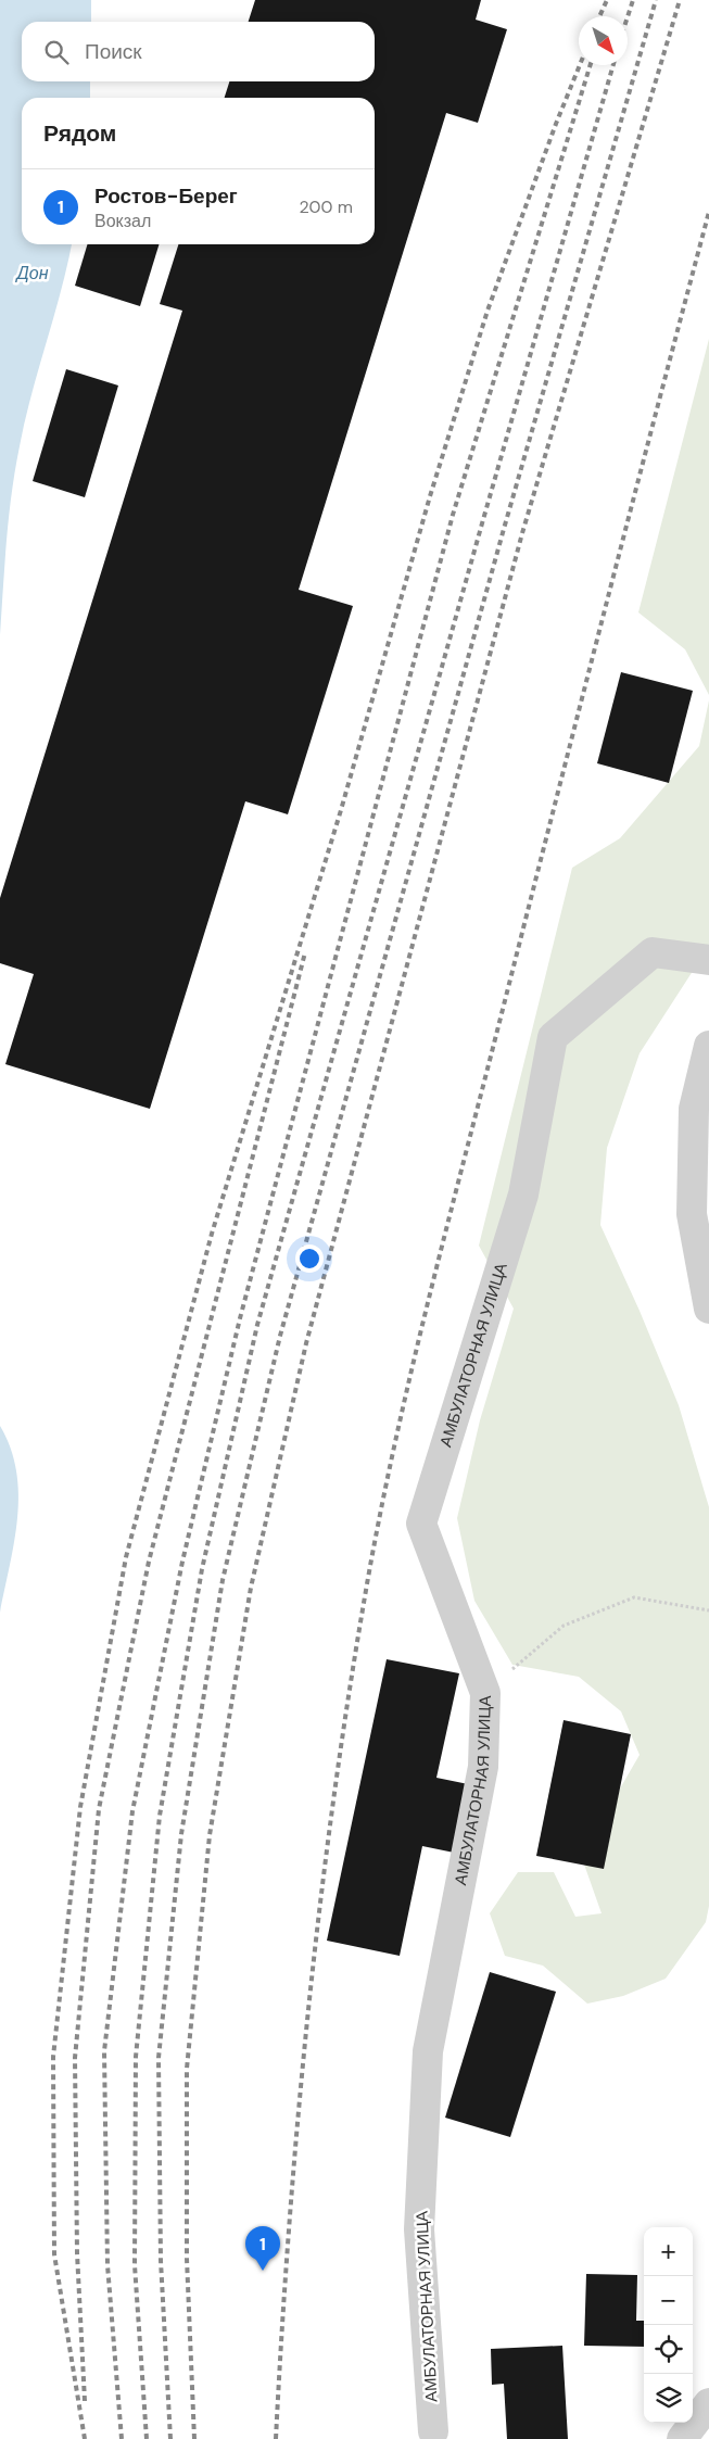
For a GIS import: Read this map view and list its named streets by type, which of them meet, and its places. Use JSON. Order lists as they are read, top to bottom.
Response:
{
  "streets": {
    "street": ["АМБУЛАТОРНАЯ УЛИЦА"]
  },
  "water": ["Дон"],
  "north": "bottom right",
  "page": {
    "search": "Поиск",
    "heading": "Рядом",
    "list": [
      {
        "mark": "1",
        "name": "Ростов-Берег",
        "note": "Вокзал",
        "value": "200 m"
      }
    ],
    "pins": "1",
    "map_buttons": ["+", "−"]
  }
}
